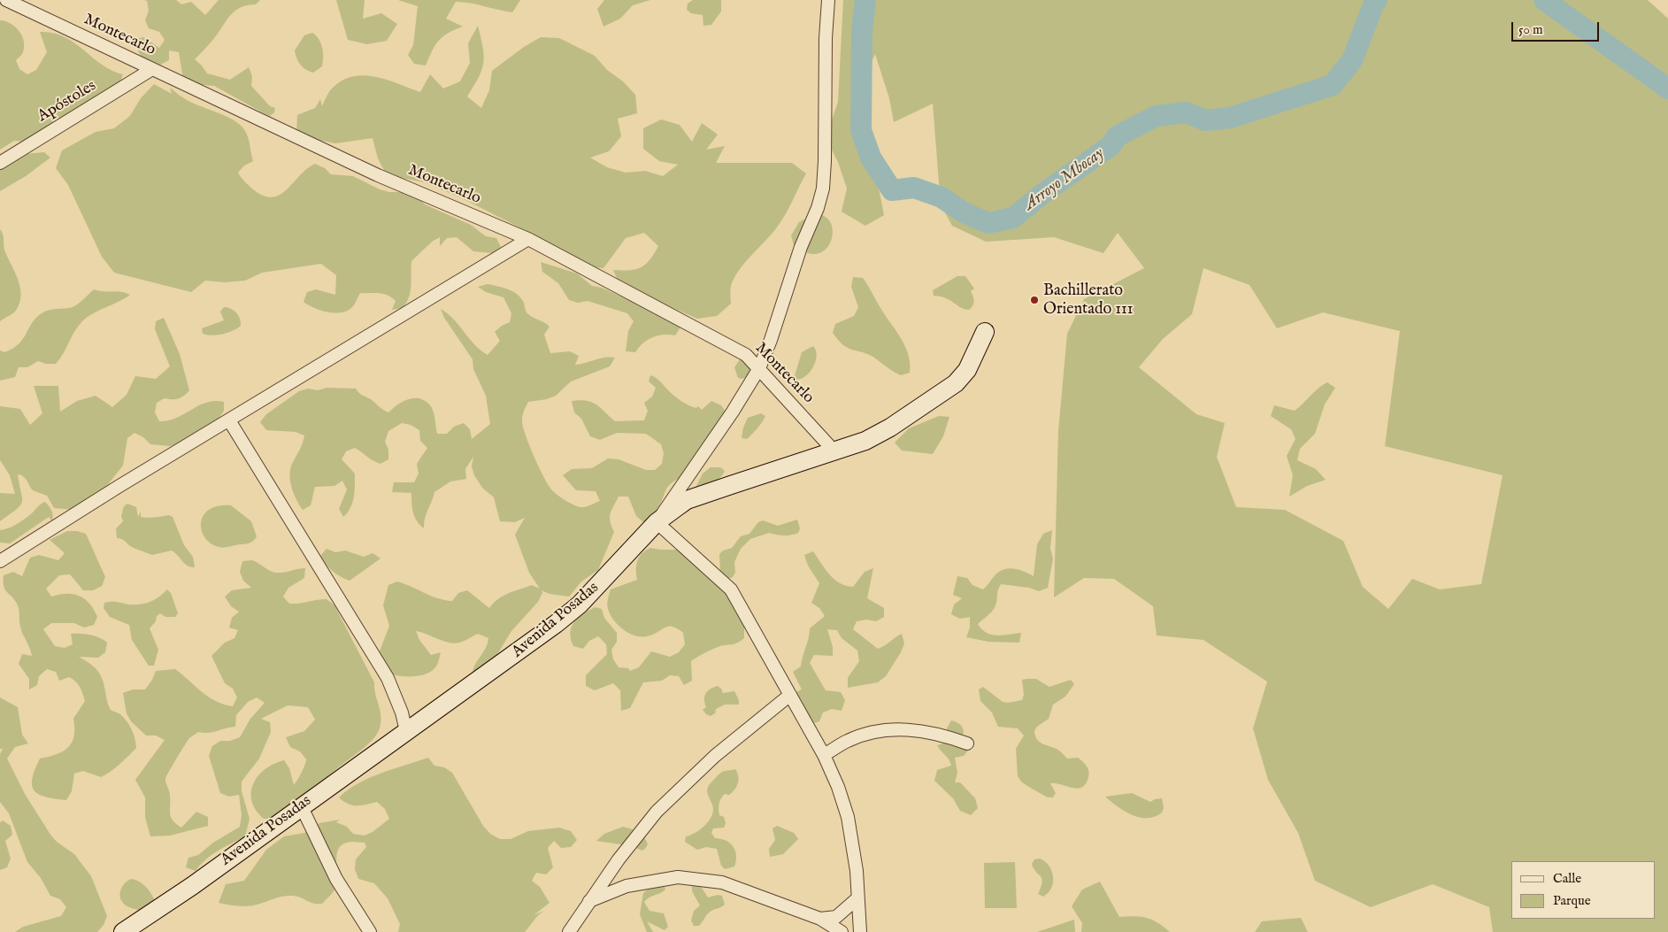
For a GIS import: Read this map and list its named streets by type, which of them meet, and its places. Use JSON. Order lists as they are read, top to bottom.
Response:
{
  "streets": {
    "street": ["Montecarlo", "Apóstoles", "Avenida Posadas"]
  },
  "crossings": [
    ["Montecarlo", "Apóstoles"],
    ["Montecarlo", "Avenida Posadas"]
  ],
  "water": ["Arroyo Mbocay"],
  "places": ["Bachillerato Orientado 111"],
  "legend": ["Calle", "Parque"],
  "scale_bar": "50 m"
}
